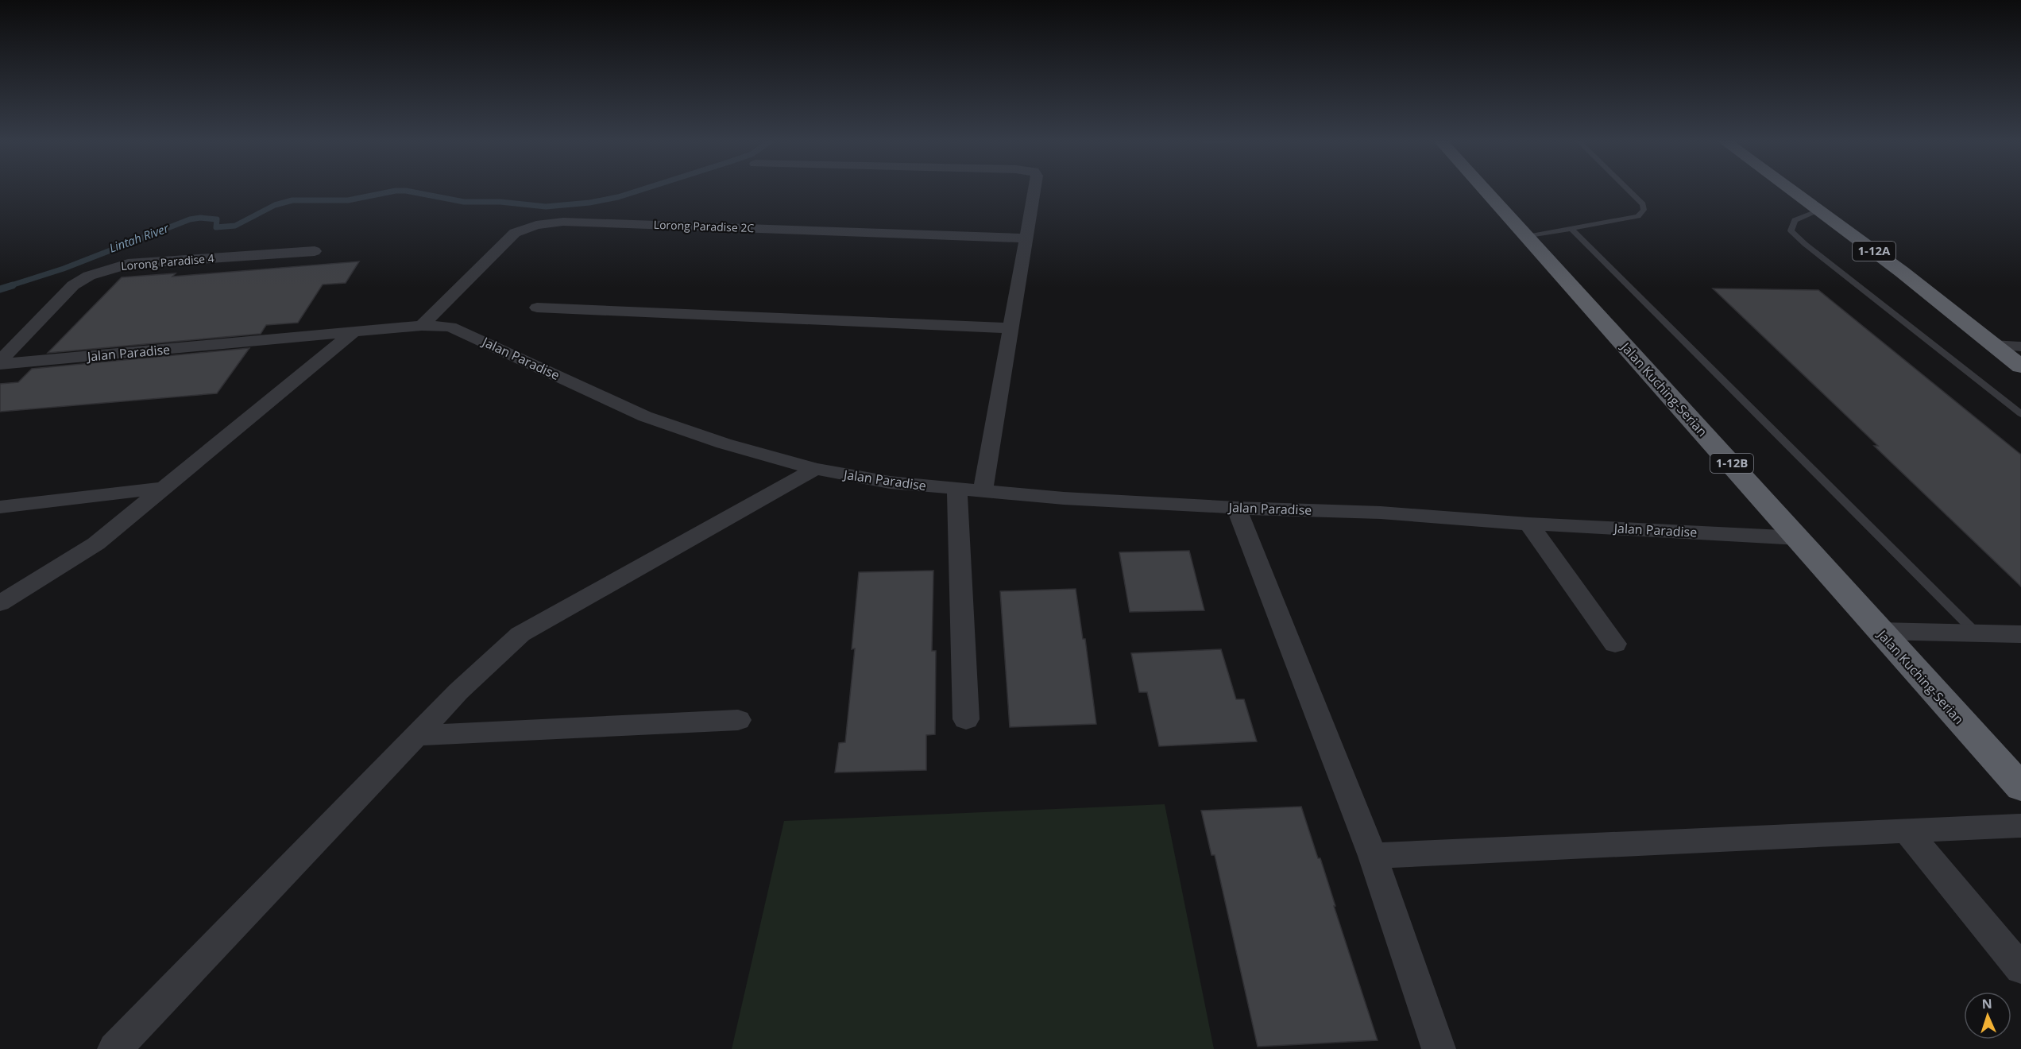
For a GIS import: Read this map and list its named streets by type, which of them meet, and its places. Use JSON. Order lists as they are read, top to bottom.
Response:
{
  "streets": {
    "highway": ["1-12A", "Jalan Kuching-Serian", "1-12B"],
    "street": ["Lorong Paradise 2C", "Lorong Paradise 4", "Jalan Paradise"]
  },
  "crossings": [
    ["Lorong Paradise 2C", "Jalan Paradise"],
    ["Lorong Paradise 4", "Jalan Paradise"],
    ["Jalan Paradise", "Jalan Kuching-Serian"]
  ],
  "water": ["Lintah River"],
  "north": "top"
}
